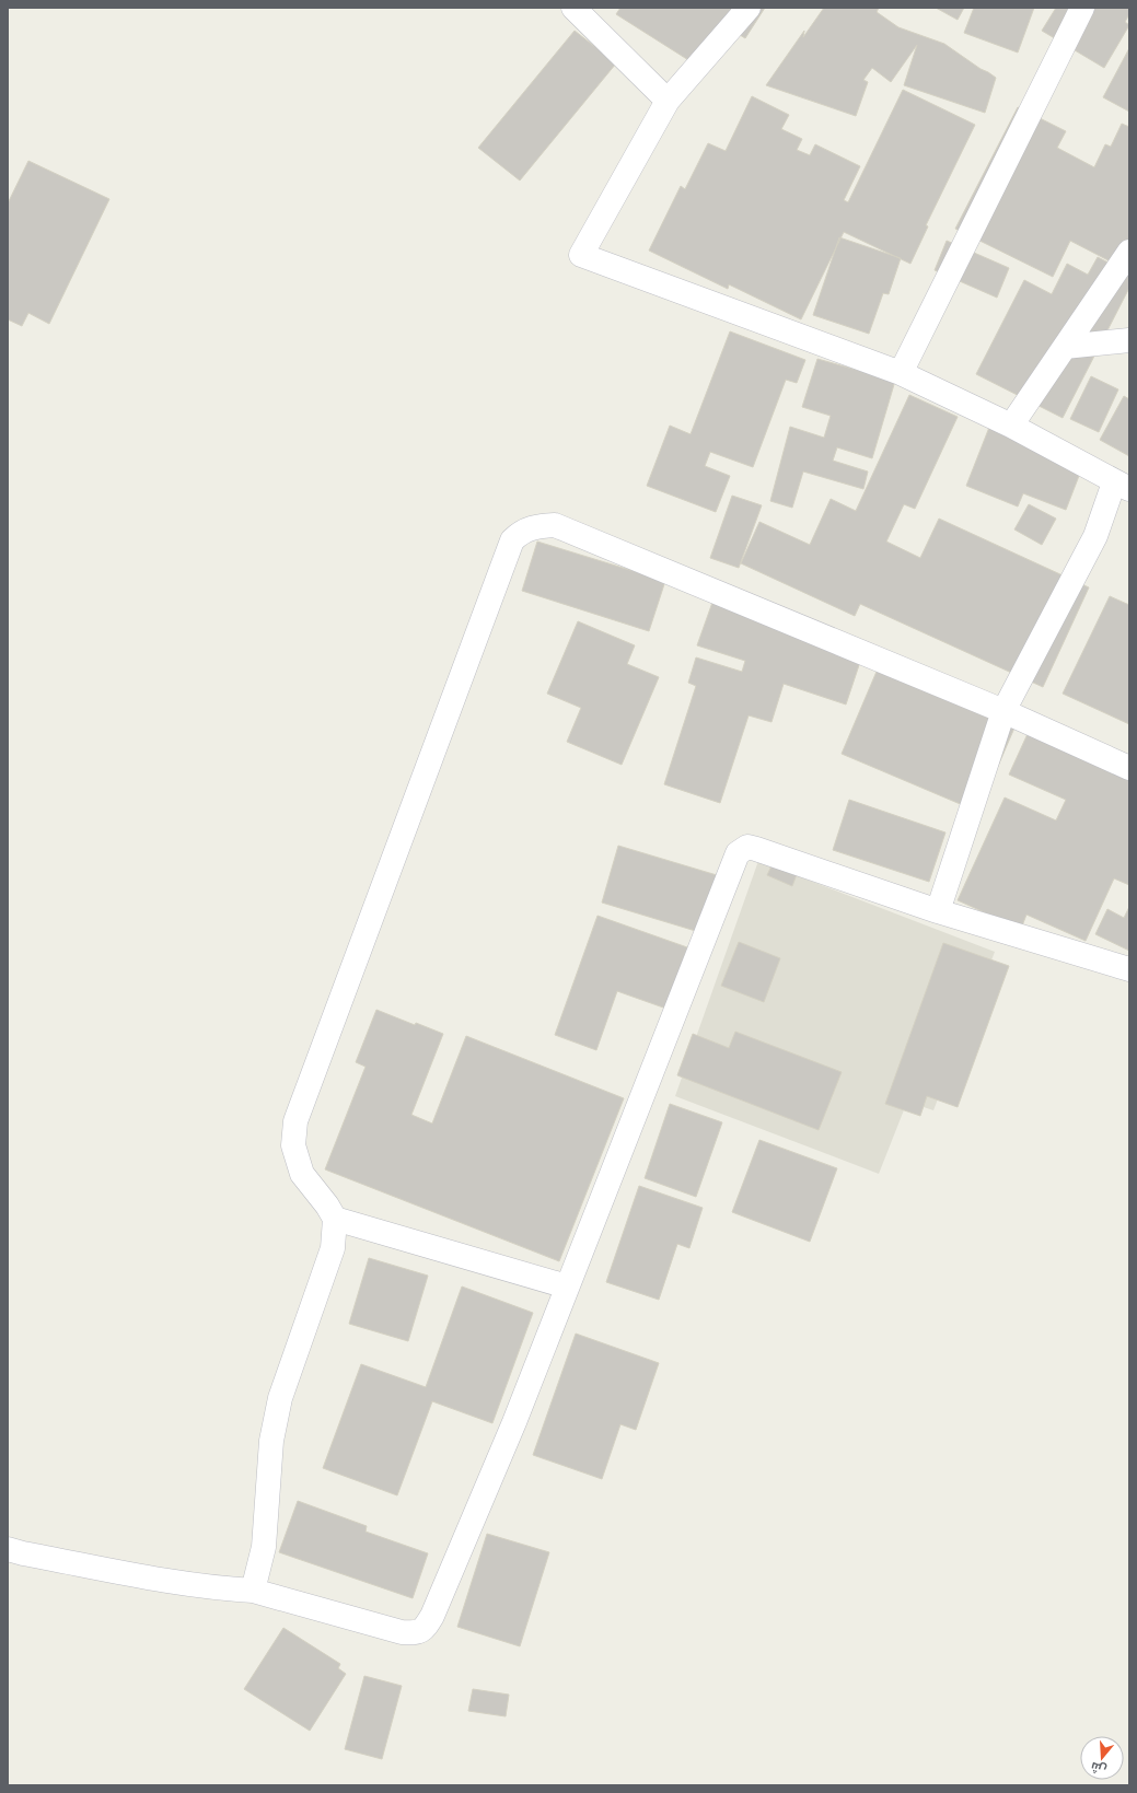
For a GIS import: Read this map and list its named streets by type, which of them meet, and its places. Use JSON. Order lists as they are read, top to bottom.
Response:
{
  "north": "bottom"
}
